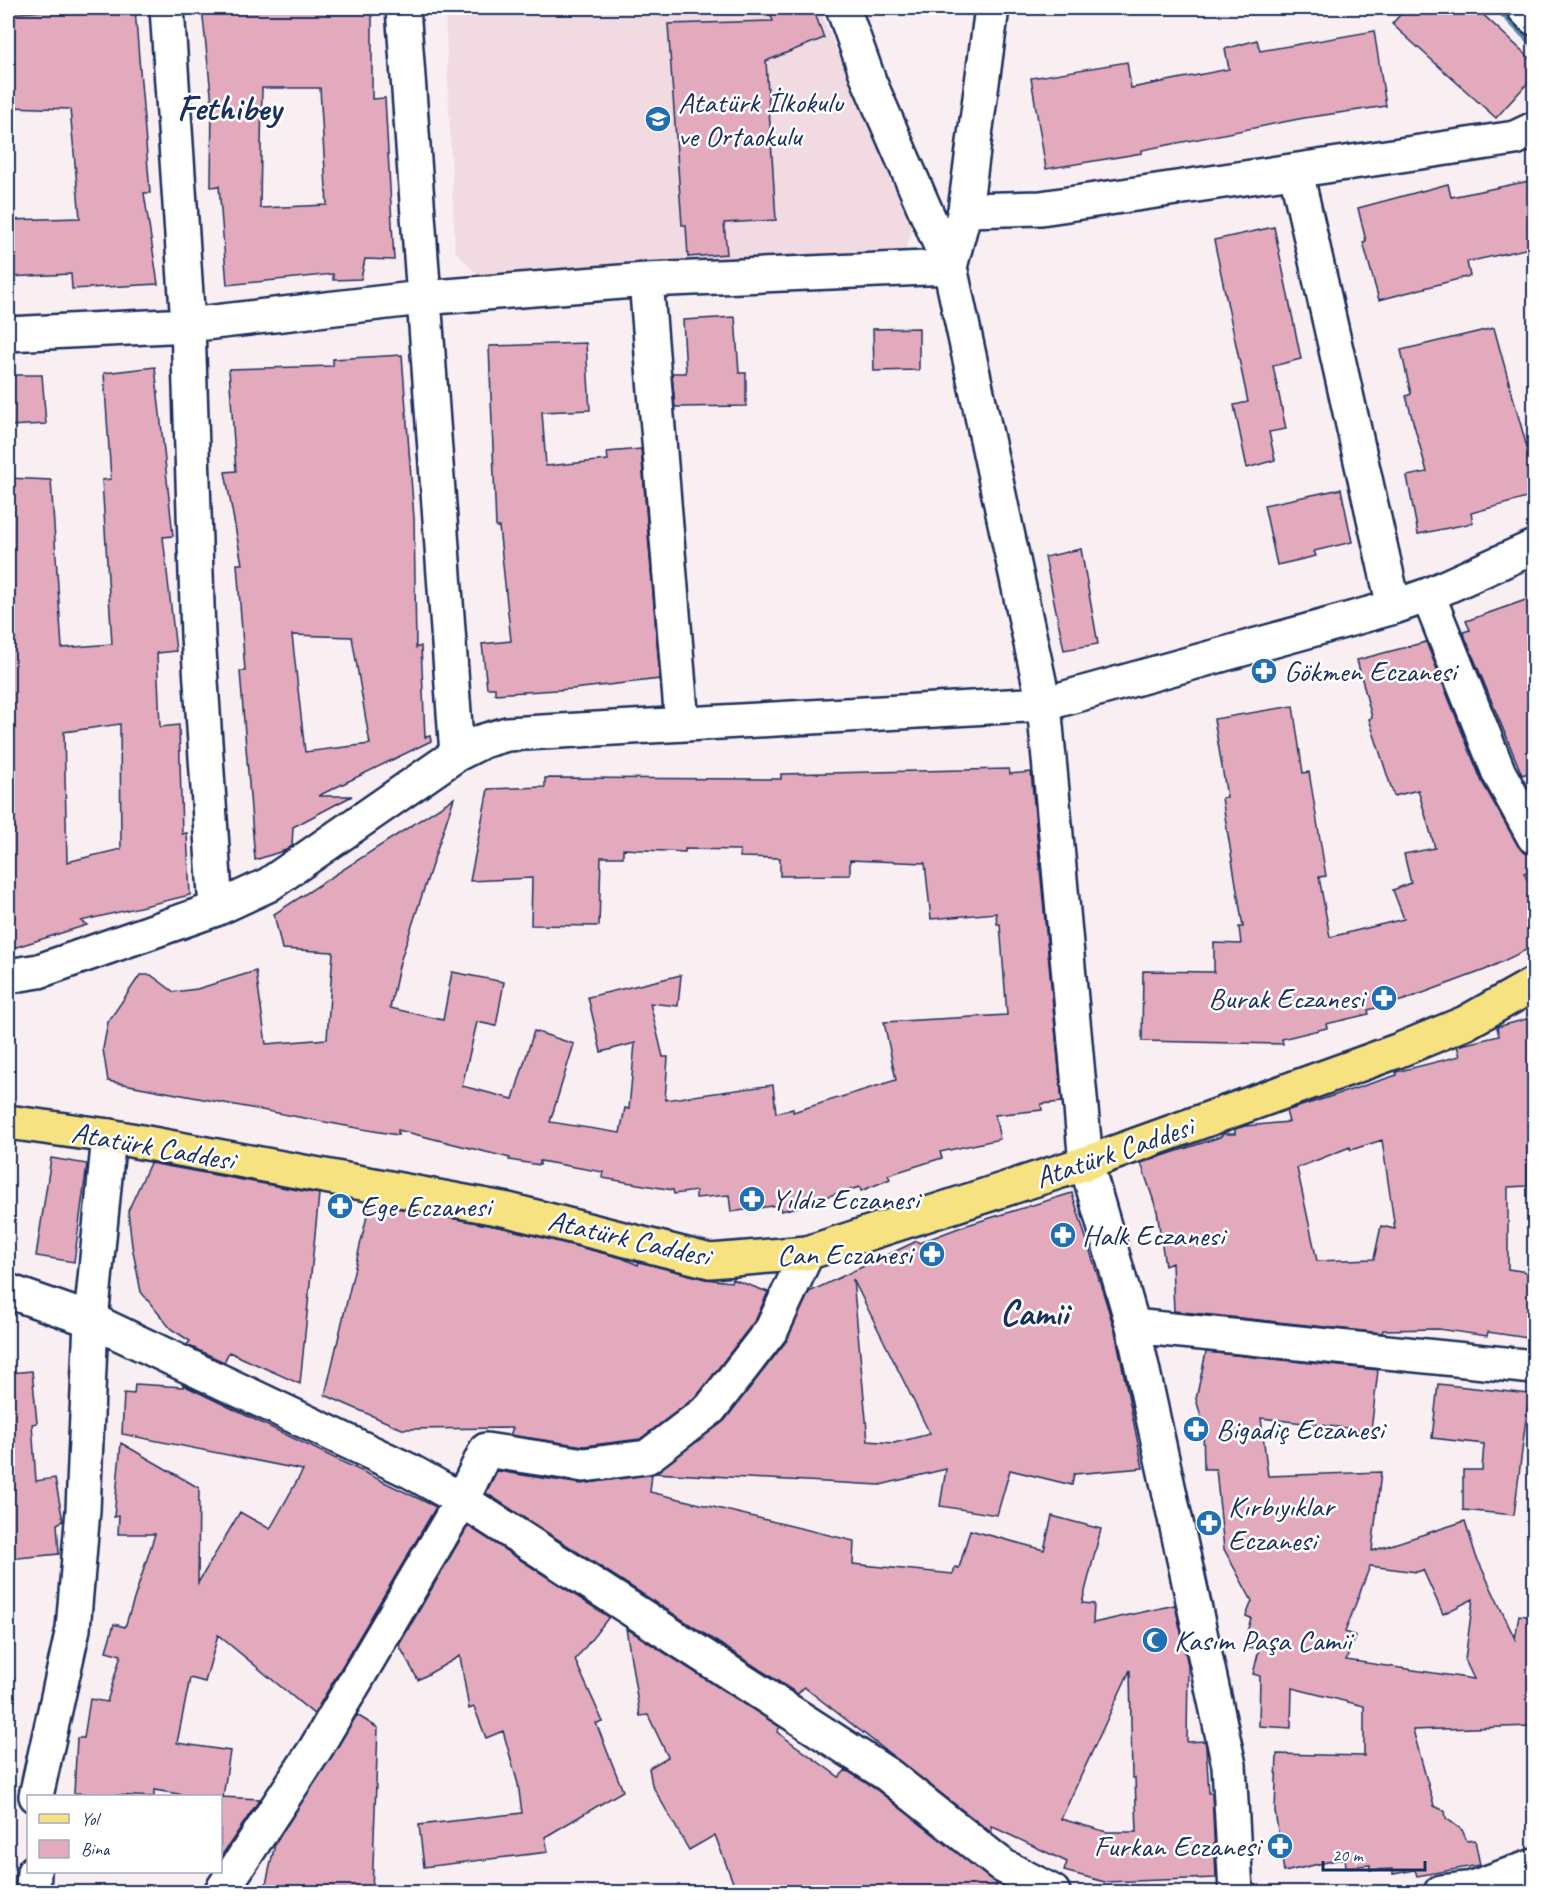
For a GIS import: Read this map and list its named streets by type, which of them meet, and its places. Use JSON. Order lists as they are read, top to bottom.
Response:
{
  "streets": {
    "main road": ["Atatürk Caddesi"]
  },
  "districts": ["Fethibey", "Camii"],
  "places": {
    "school or university": ["Atatürk İlkokulu ve Ortaokulu"],
    "pharmacy": [
      "Gökmen Eczanesi",
      "Burak Eczanesi",
      "Yıldız Eczanesi",
      "Ege Eczanesi",
      "Halk Eczanesi",
      "Can Eczanesi",
      "Bigadiç Eczanesi",
      "Kırbıyıklar Eczanesi",
      "Furkan Eczanesi"
    ],
    "mosque": ["Kasım Paşa Camii"]
  },
  "legend": ["Yol", "Bina"],
  "scale_bar": "20 m"
}
